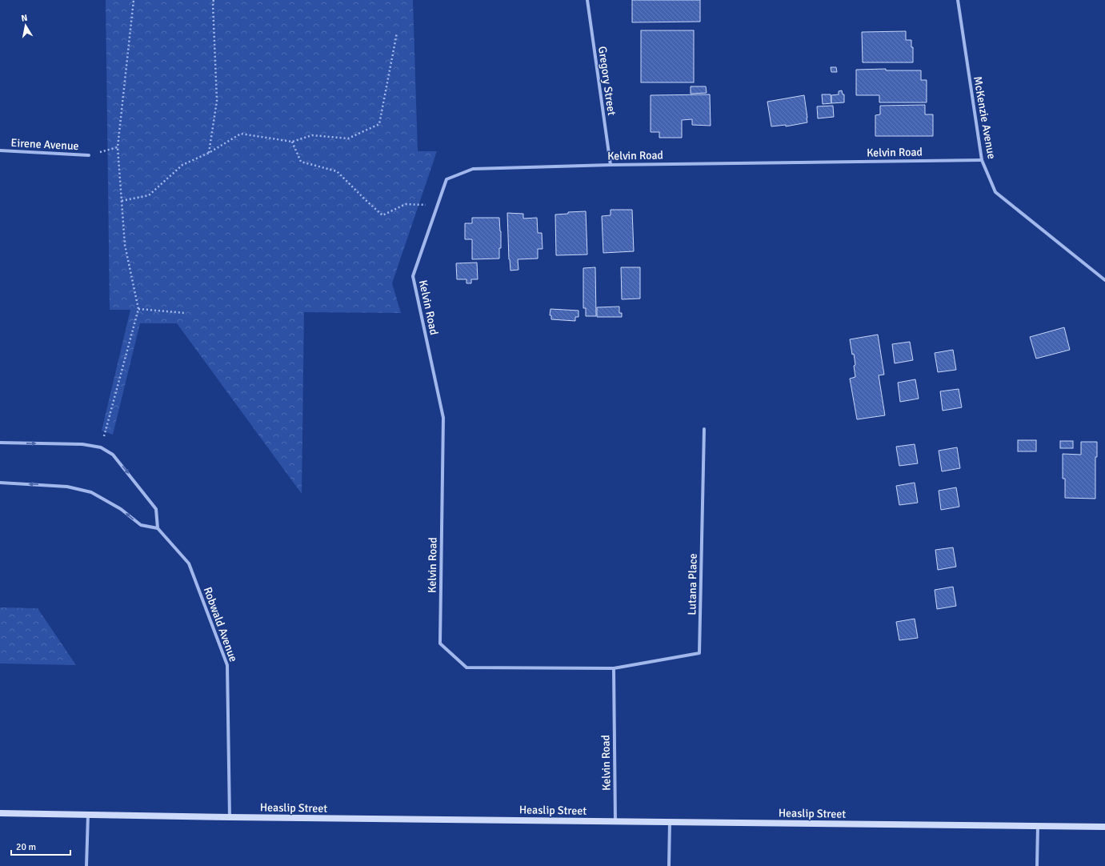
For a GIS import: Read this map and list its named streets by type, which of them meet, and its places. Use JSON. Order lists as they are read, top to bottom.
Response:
{
  "streets": {
    "street": [
      "Gregory Street",
      "McKenzie Avenue",
      "Eirene Avenue",
      "Kelvin Road",
      "Lutana Place",
      "Robwald Avenue",
      "Heaslip Street"
    ]
  },
  "crossings": [
    ["Gregory Street", "Kelvin Road"],
    ["McKenzie Avenue", "Kelvin Road"],
    ["Kelvin Road", "Lutana Place"],
    ["Kelvin Road", "Heaslip Street"],
    ["Robwald Avenue", "Heaslip Street"]
  ],
  "scale_bar": "20 m",
  "north": "top"
}
